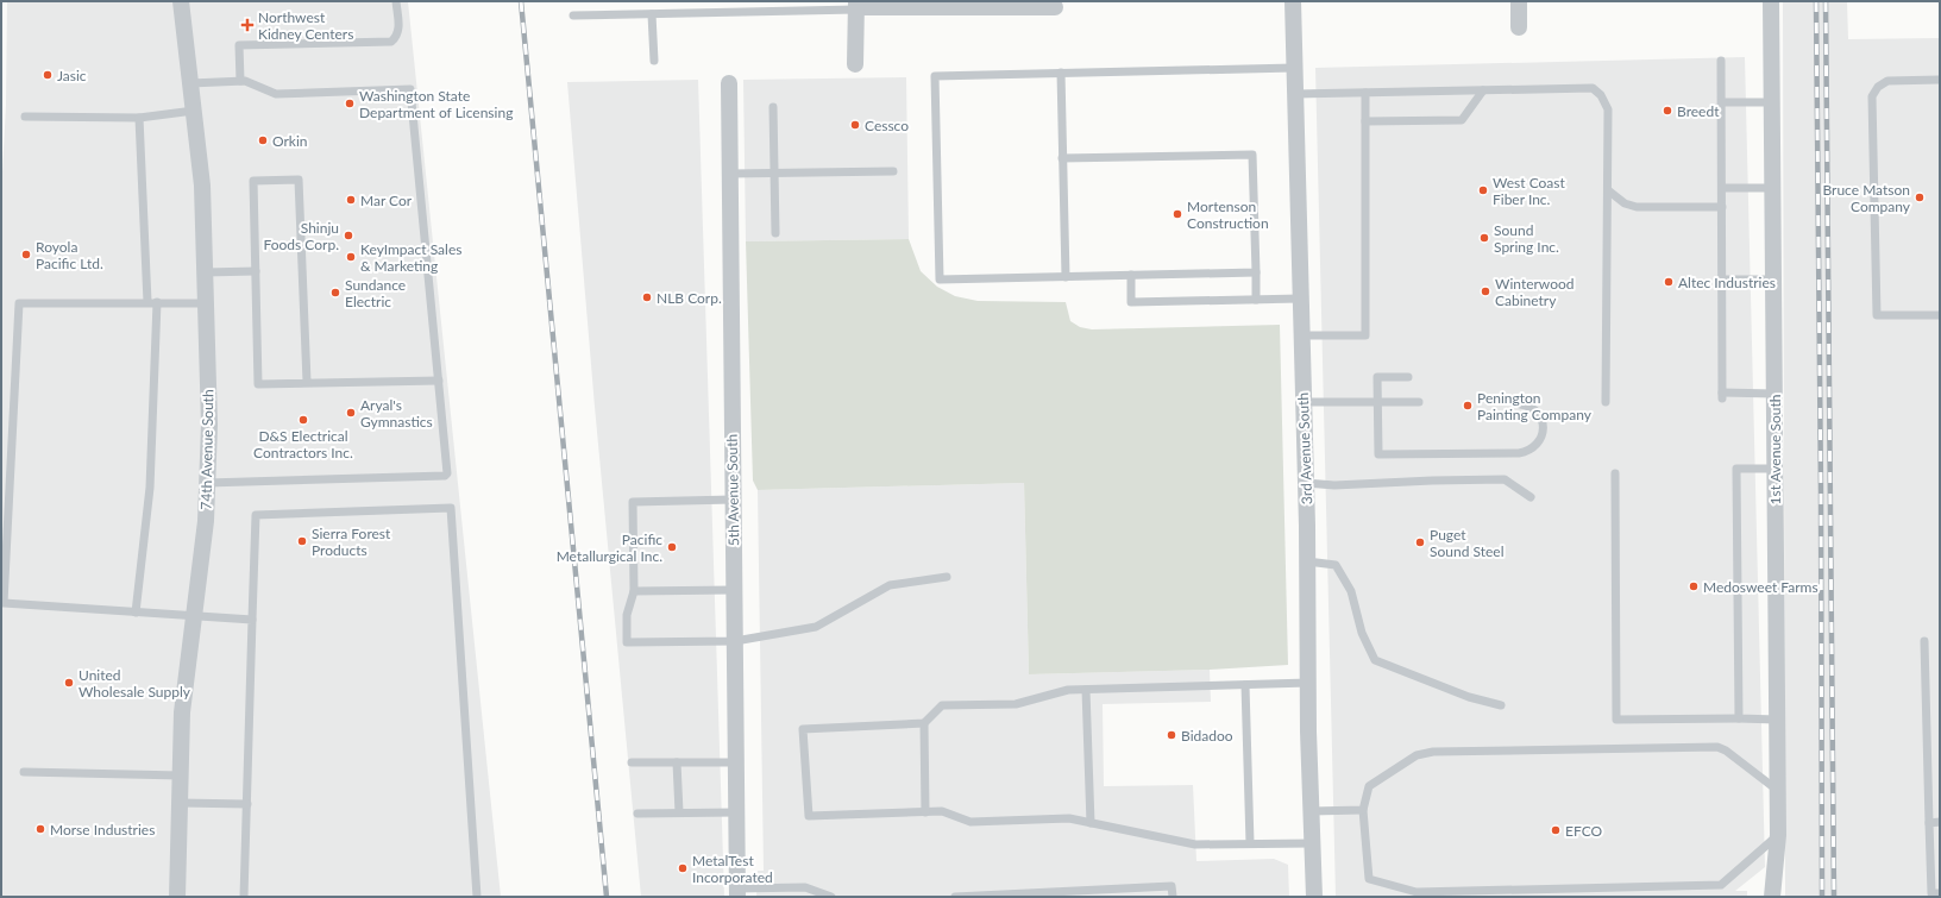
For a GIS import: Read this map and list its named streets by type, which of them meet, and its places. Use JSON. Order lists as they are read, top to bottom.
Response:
{
  "streets": {
    "street": [
      "3rd Avenue South",
      "74th Avenue South",
      "1st Avenue South",
      "5th Avenue South"
    ]
  },
  "places": {
    "health": ["Northwest Kidney Centers"],
    "other": [
      "Jasic",
      "Washington State Department of Licensing",
      "Breedt",
      "Cessco",
      "Orkin",
      "West Coast Fiber Inc.",
      "Bruce Matson Company",
      "Mar Cor",
      "Mortenson Construction",
      "Shinju Foods Corp.",
      "Sound Spring Inc.",
      "Royola Pacific Ltd.",
      "KeyImpact Sales & Marketing",
      "Altec Industries",
      "Winterwood Cabinetry",
      "Sundance Electric",
      "NLB Corp.",
      "Penington Painting Company",
      "Aryal's Gymnastics",
      "D&S Electrical Contractors Inc.",
      "Sierra Forest Products",
      "Puget Sound Steel",
      "Pacific Metallurgical Inc.",
      "Medosweet Farms",
      "United Wholesale Supply",
      "Bidadoo",
      "Morse Industries",
      "EFCO",
      "MetalTest Incorporated"
    ]
  }
}
